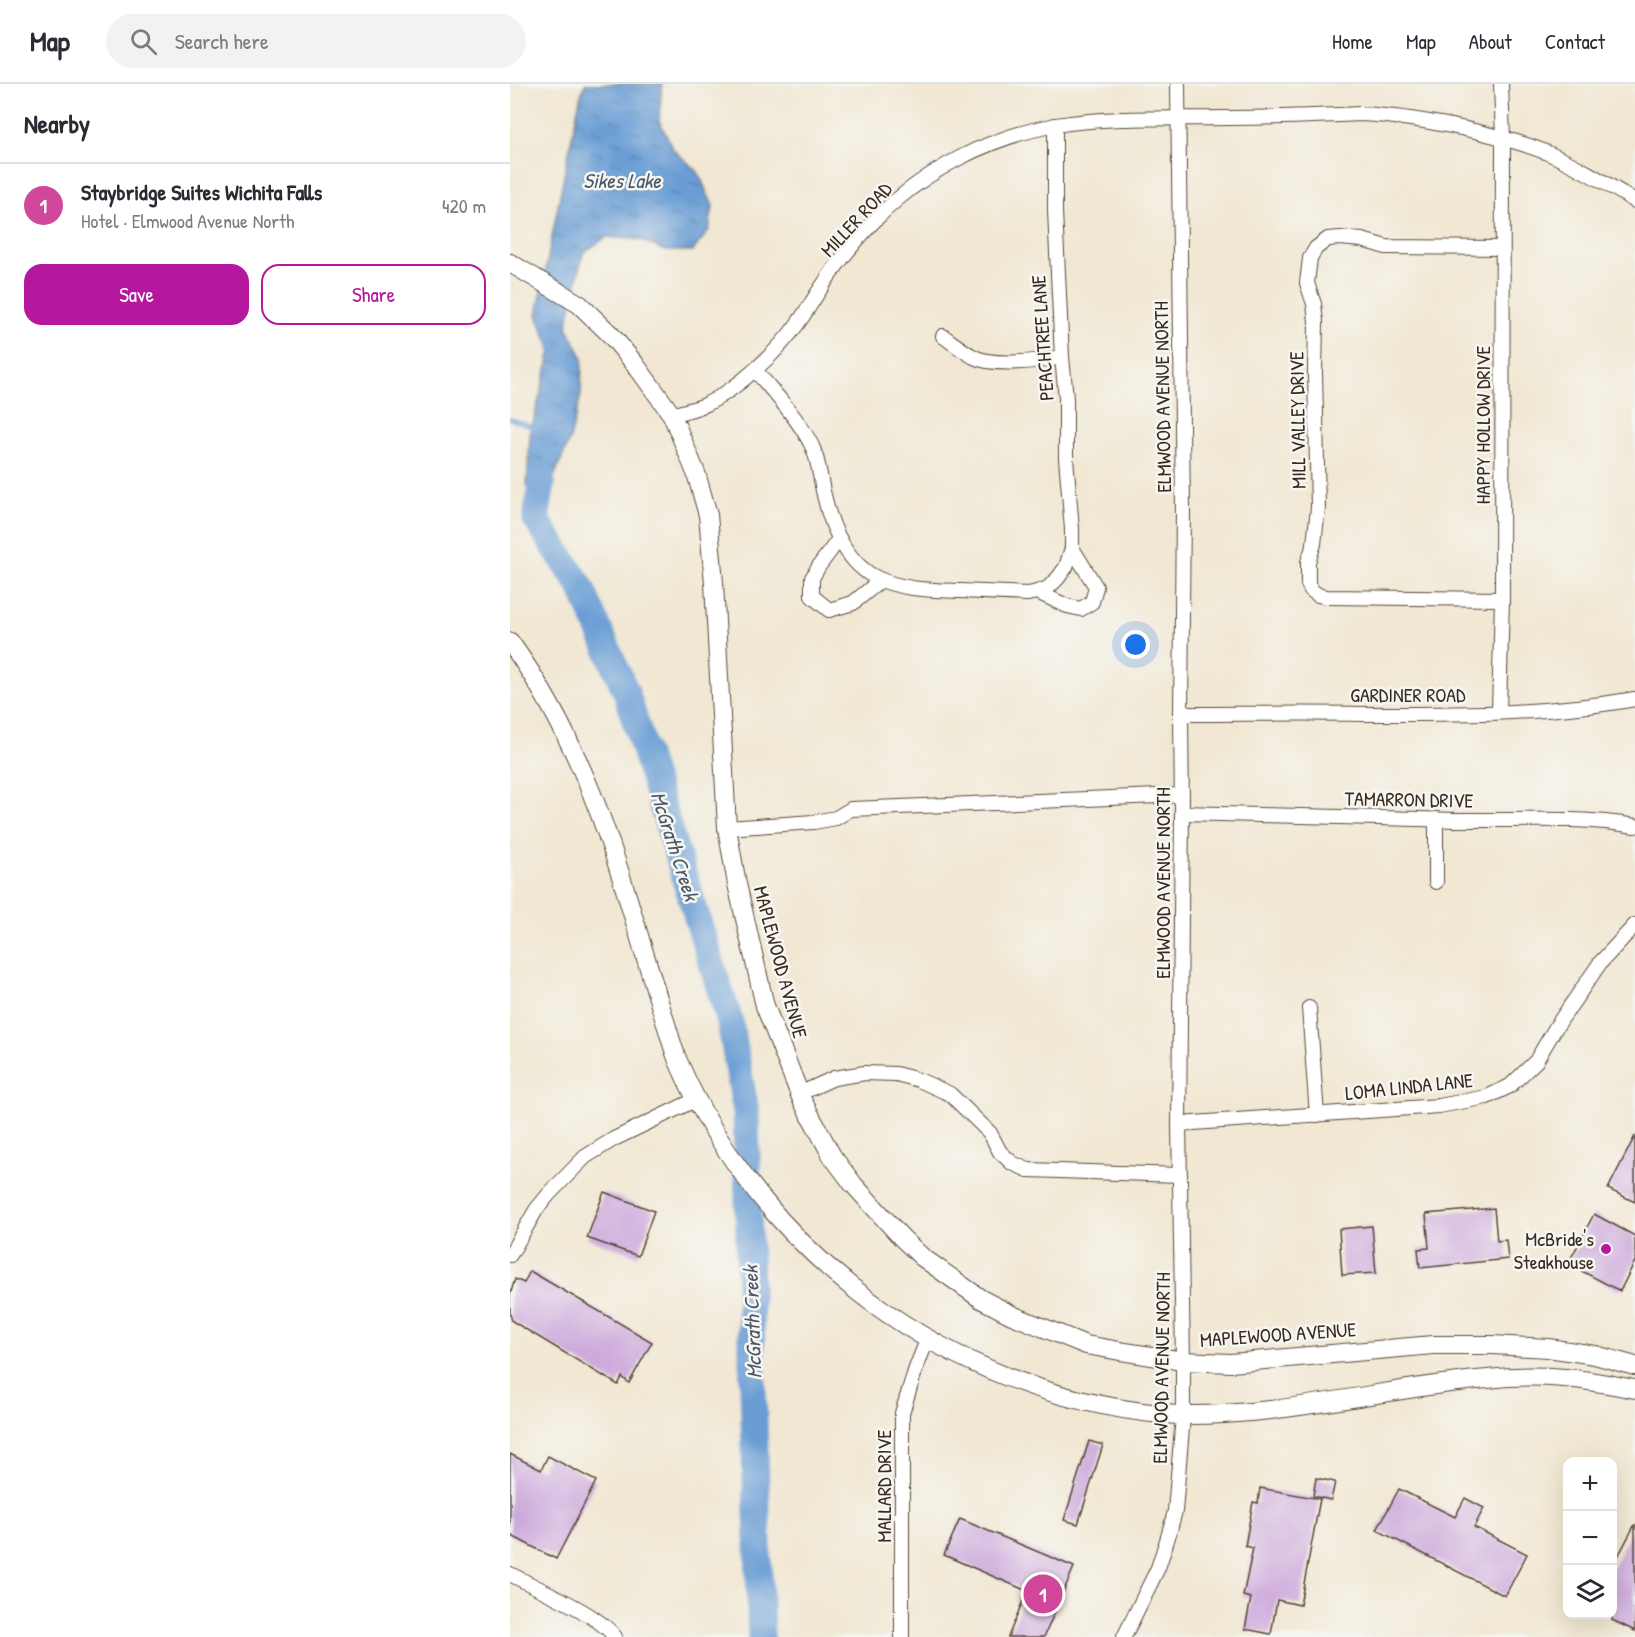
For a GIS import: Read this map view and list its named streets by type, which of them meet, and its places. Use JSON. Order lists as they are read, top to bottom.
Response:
{
  "streets": {
    "street": [
      "MILLER ROAD",
      "PEACHTREE LANE",
      "ELMWOOD AVENUE NORTH",
      "MILL VALLEY DRIVE",
      "HAPPY HOLLOW DRIVE",
      "GARDINER ROAD",
      "TAMARRON DRIVE",
      "MAPLEWOOD AVENUE",
      "LOMA LINDA LANE",
      "MALLARD DRIVE"
    ]
  },
  "crossings": [
    ["MILLER ROAD", "PEACHTREE LANE"],
    ["MILLER ROAD", "ELMWOOD AVENUE NORTH"],
    ["MILLER ROAD", "HAPPY HOLLOW DRIVE"],
    ["MILLER ROAD", "MAPLEWOOD AVENUE"],
    ["ELMWOOD AVENUE NORTH", "GARDINER ROAD"],
    ["ELMWOOD AVENUE NORTH", "TAMARRON DRIVE"],
    ["ELMWOOD AVENUE NORTH", "MAPLEWOOD AVENUE"],
    ["ELMWOOD AVENUE NORTH", "LOMA LINDA LANE"],
    ["MILL VALLEY DRIVE", "HAPPY HOLLOW DRIVE"],
    ["HAPPY HOLLOW DRIVE", "GARDINER ROAD"]
  ],
  "water": ["Sikes Lake", "McGrath Creek"],
  "places": ["McBride's Steakhouse"],
  "page": {
    "header": "Map",
    "search": "Search here",
    "nav": [
      "Home",
      "Map",
      "About",
      "Contact"
    ],
    "heading": "Nearby",
    "list": [
      {
        "mark": "1",
        "name": "Staybridge Suites Wichita Falls",
        "note": "Hotel · Elmwood Avenue North",
        "value": "420 m"
      }
    ],
    "buttons": ["Save", "Share"],
    "map_buttons": ["+", "−"],
    "pins": "1"
  }
}
